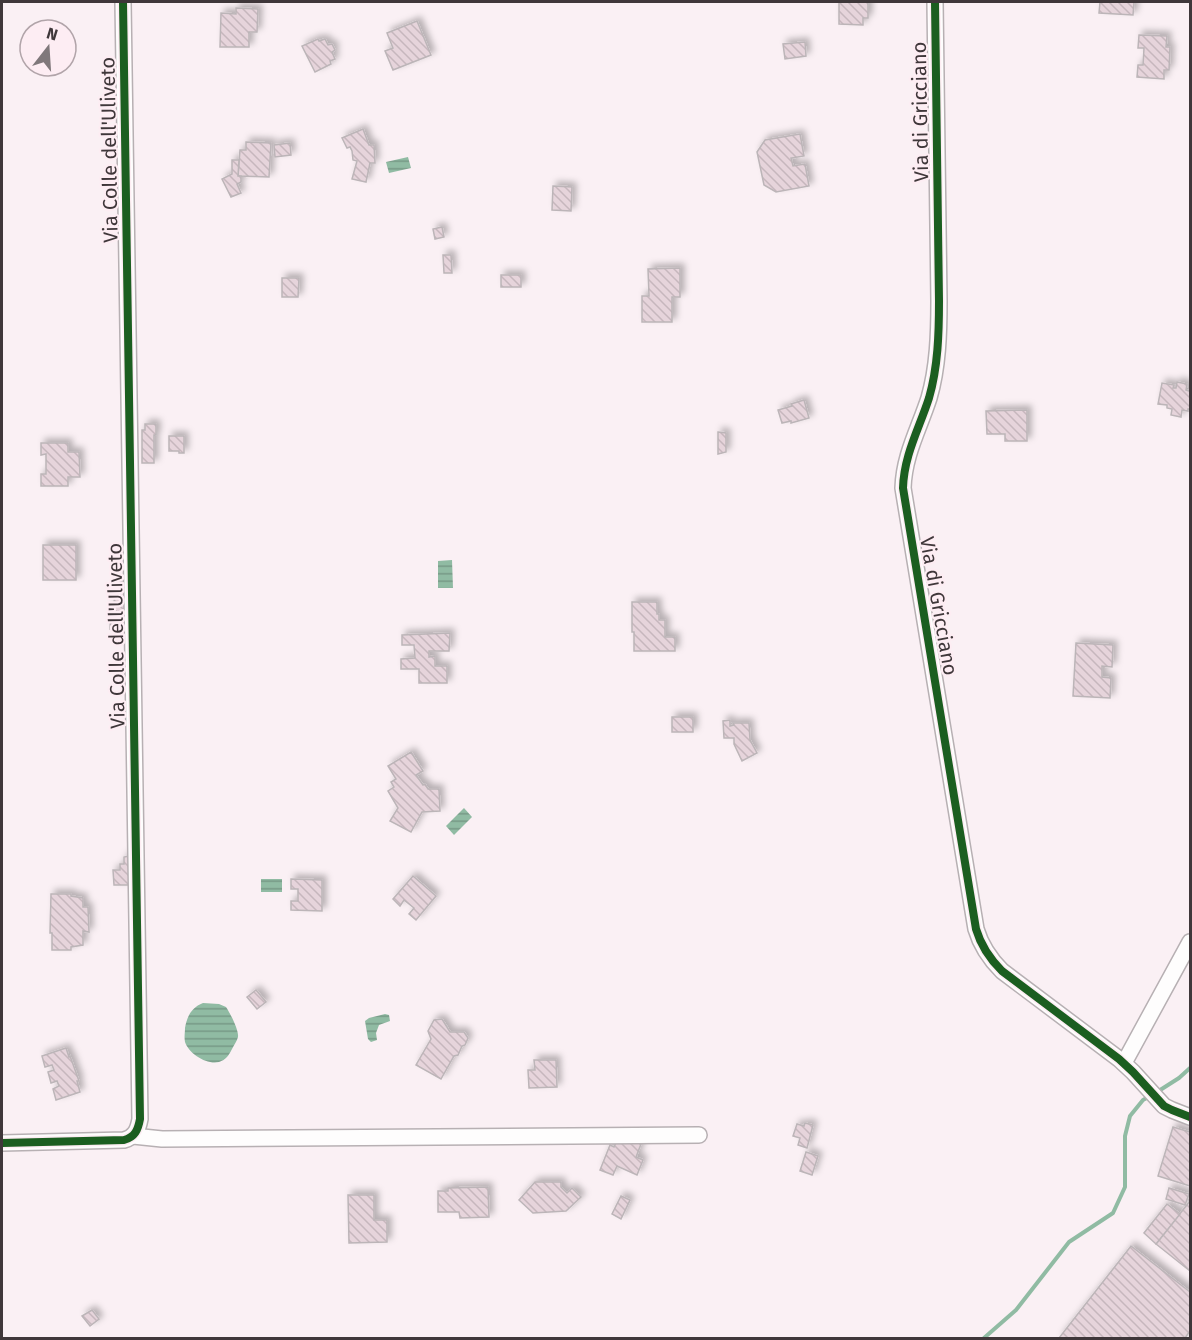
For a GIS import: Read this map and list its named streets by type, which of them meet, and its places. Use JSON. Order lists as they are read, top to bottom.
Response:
{
  "streets": {
    "street": ["Via di Gricciano", "Via Colle dell'Uliveto"]
  },
  "north": "top"
}
